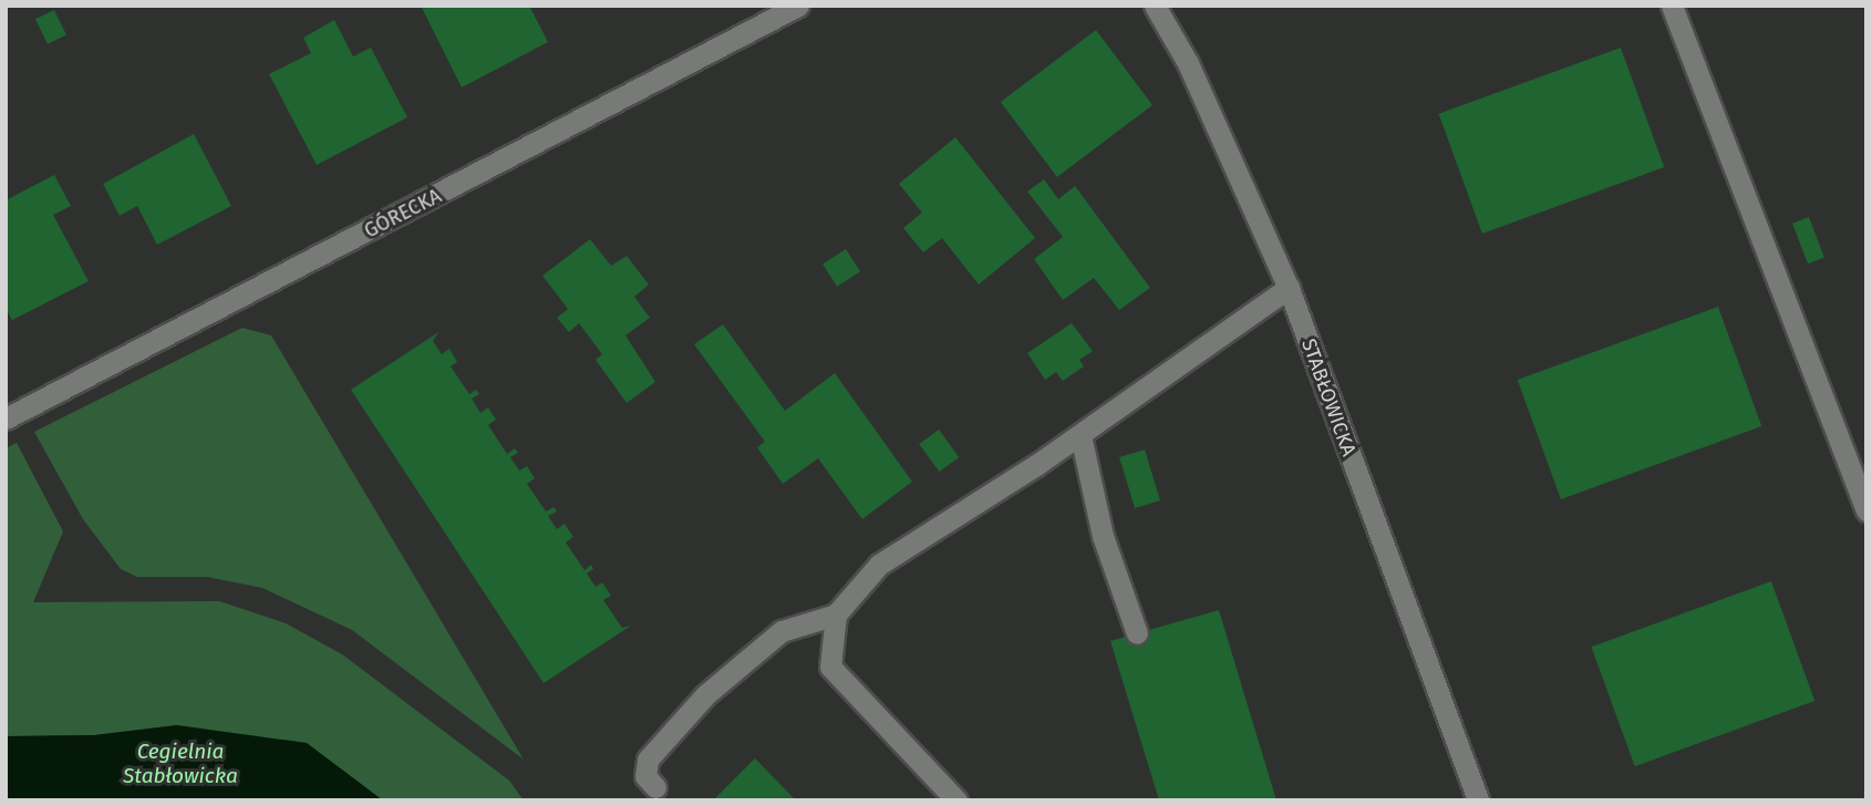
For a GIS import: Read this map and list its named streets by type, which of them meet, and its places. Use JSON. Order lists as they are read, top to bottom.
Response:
{
  "streets": {
    "street": ["GÓRECKA", "STABŁOWICKA"]
  },
  "water": ["Cegielnia Stabłowicka"]
}
